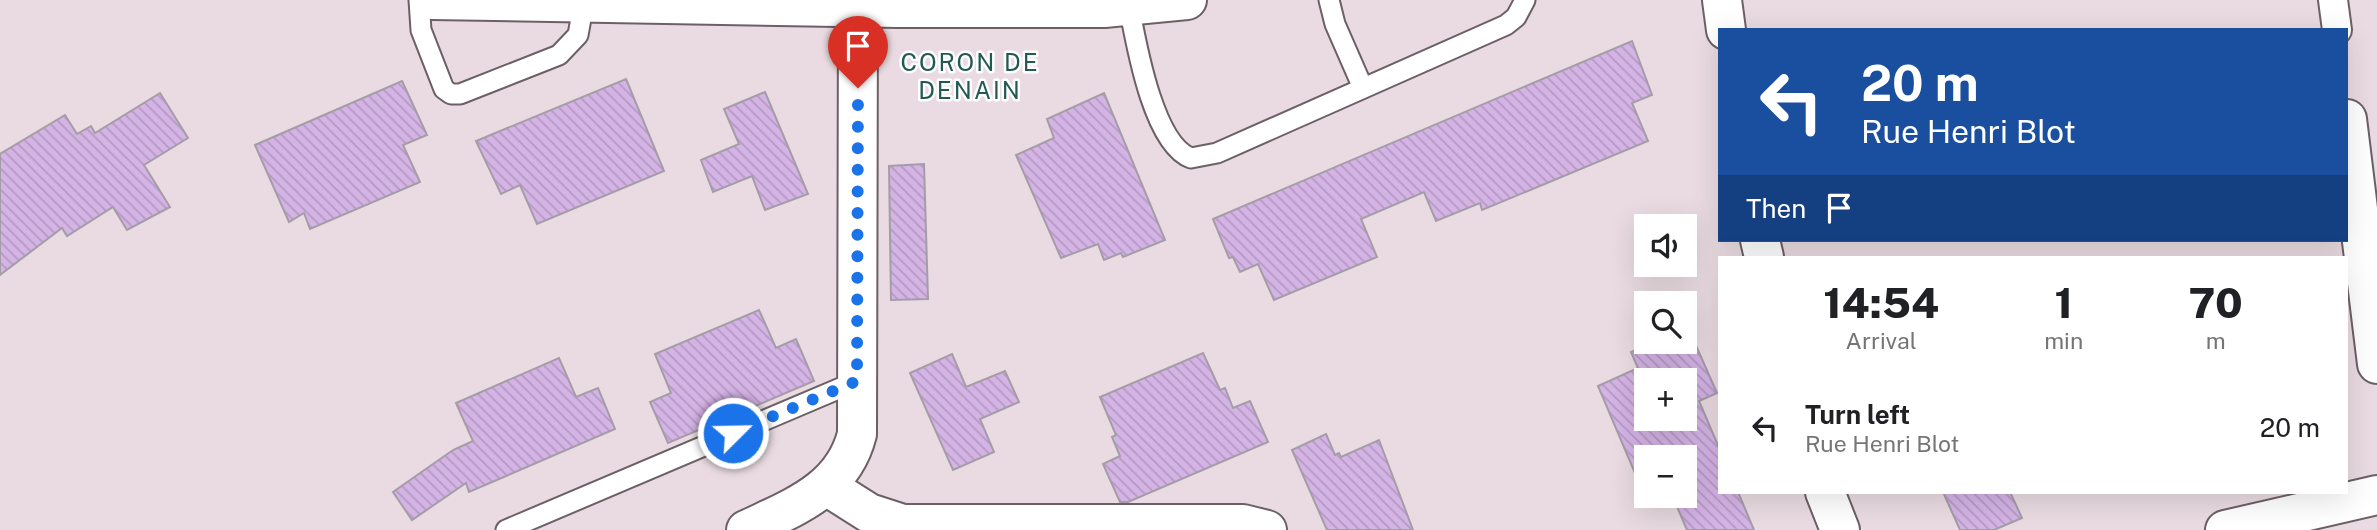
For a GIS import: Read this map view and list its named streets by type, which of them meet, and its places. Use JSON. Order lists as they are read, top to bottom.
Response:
{
  "districts": ["CORON DE DENAIN"],
  "page": {
    "turn": ["20 m", "Rue Henri Blot"],
    "then": "Then",
    "map_buttons": ["+", "−"],
    "eta": [
      "14:54",
      "Arrival",
      "1",
      "min",
      "70",
      "m"
    ],
    "list": [
      {
        "name": "Turn left",
        "note": "Rue Henri Blot",
        "value": "20 m"
      }
    ]
  }
}
